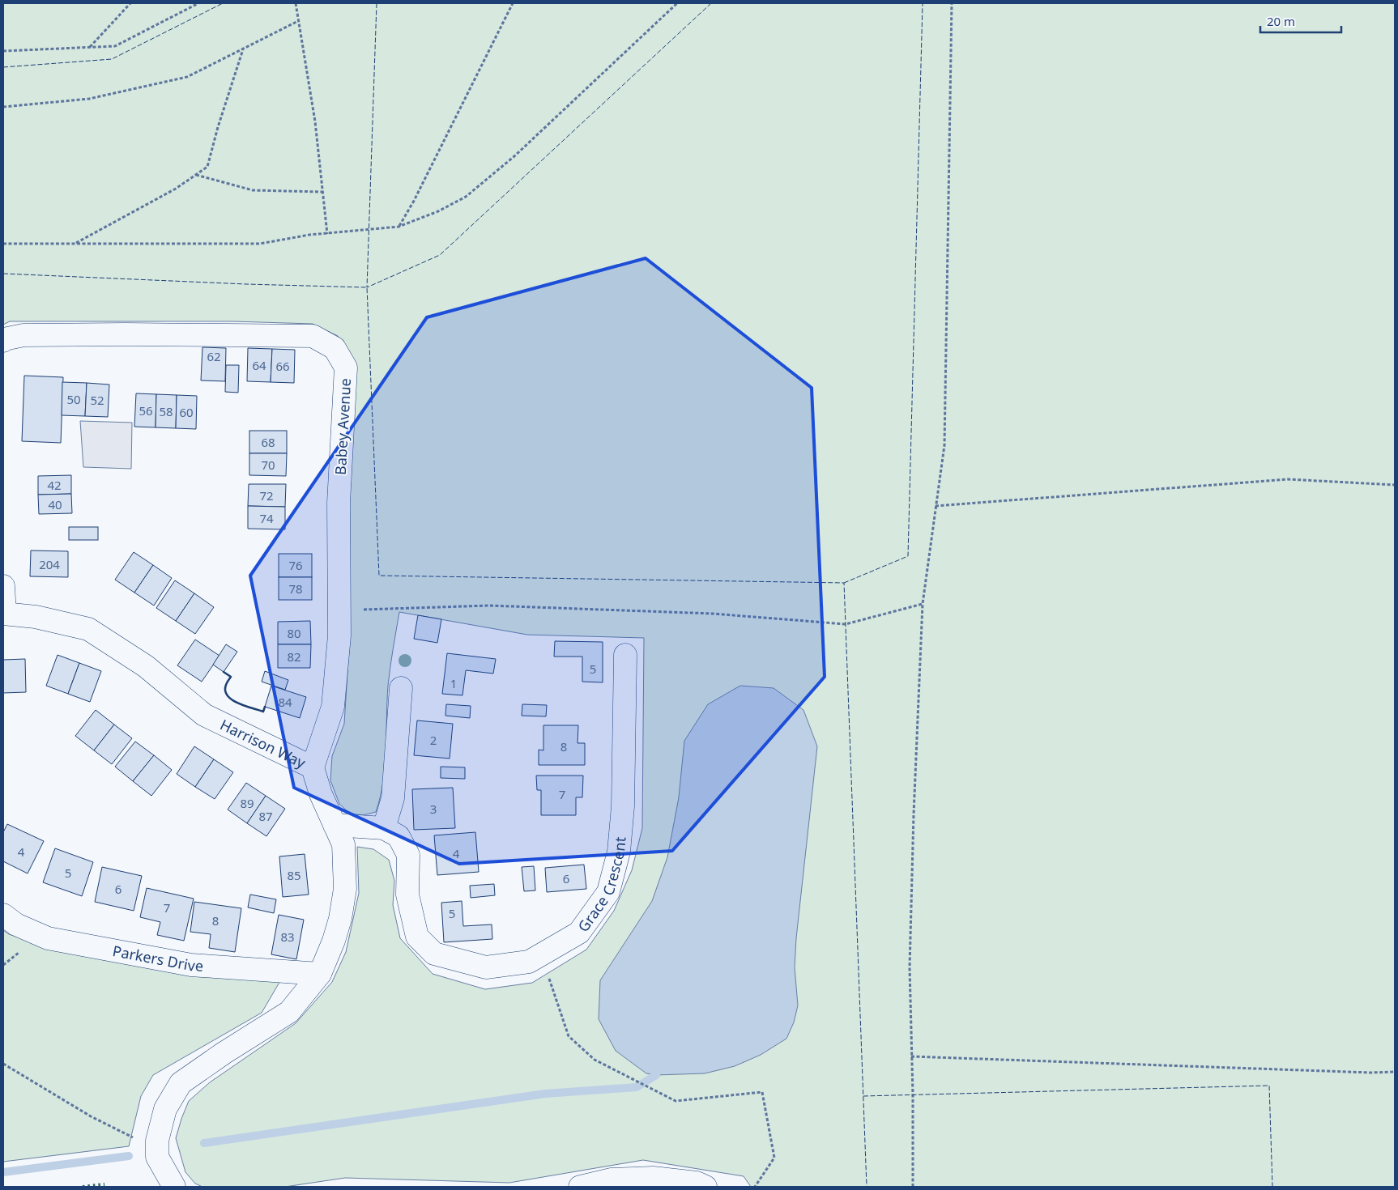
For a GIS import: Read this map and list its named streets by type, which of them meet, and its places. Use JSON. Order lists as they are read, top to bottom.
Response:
{
  "streets": {
    "street": [
      "Babey Avenue",
      "Harrison Way",
      "Grace Crescent",
      "Parkers Drive"
    ]
  },
  "crossings": [
    ["Babey Avenue", "Harrison Way"],
    ["Harrison Way", "Parkers Drive"]
  ],
  "house_numbers": [
    "62",
    "64",
    "66",
    "50",
    "52",
    "56",
    "58",
    "60",
    "68",
    "70",
    "42",
    "72",
    "40",
    "74",
    "204",
    "76",
    "78",
    "80",
    "82",
    "5",
    "1",
    "84",
    "2",
    "8",
    "7",
    "89",
    "3",
    "87",
    "4",
    "4",
    "5",
    "85",
    "6",
    "6",
    "7",
    "5",
    "8",
    "83"
  ],
  "scale_bar": "20 m"
}
